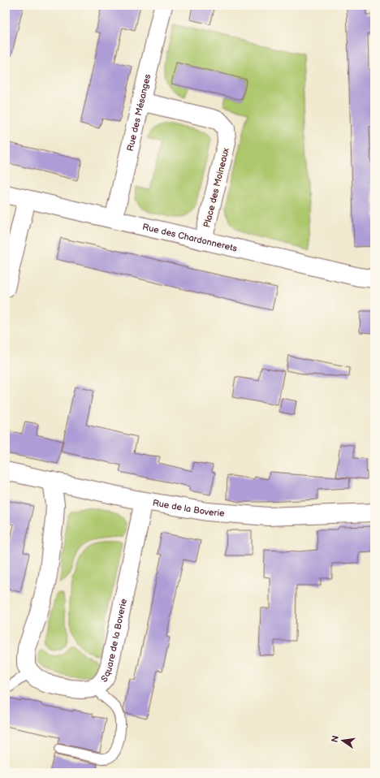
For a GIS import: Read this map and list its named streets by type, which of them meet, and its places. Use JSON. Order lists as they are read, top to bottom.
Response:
{
  "streets": {
    "street": [
      "Rue des Mésanges",
      "Place des Moineaux",
      "Rue des Chardonnerets",
      "Rue de la Boverie",
      "Square de la Boverie"
    ]
  },
  "crossings": [
    ["Rue des Mésanges", "Place des Moineaux"],
    ["Rue des Mésanges", "Rue des Chardonnerets"],
    ["Place des Moineaux", "Rue des Chardonnerets"],
    ["Rue de la Boverie", "Square de la Boverie"]
  ],
  "north": "left"
}
